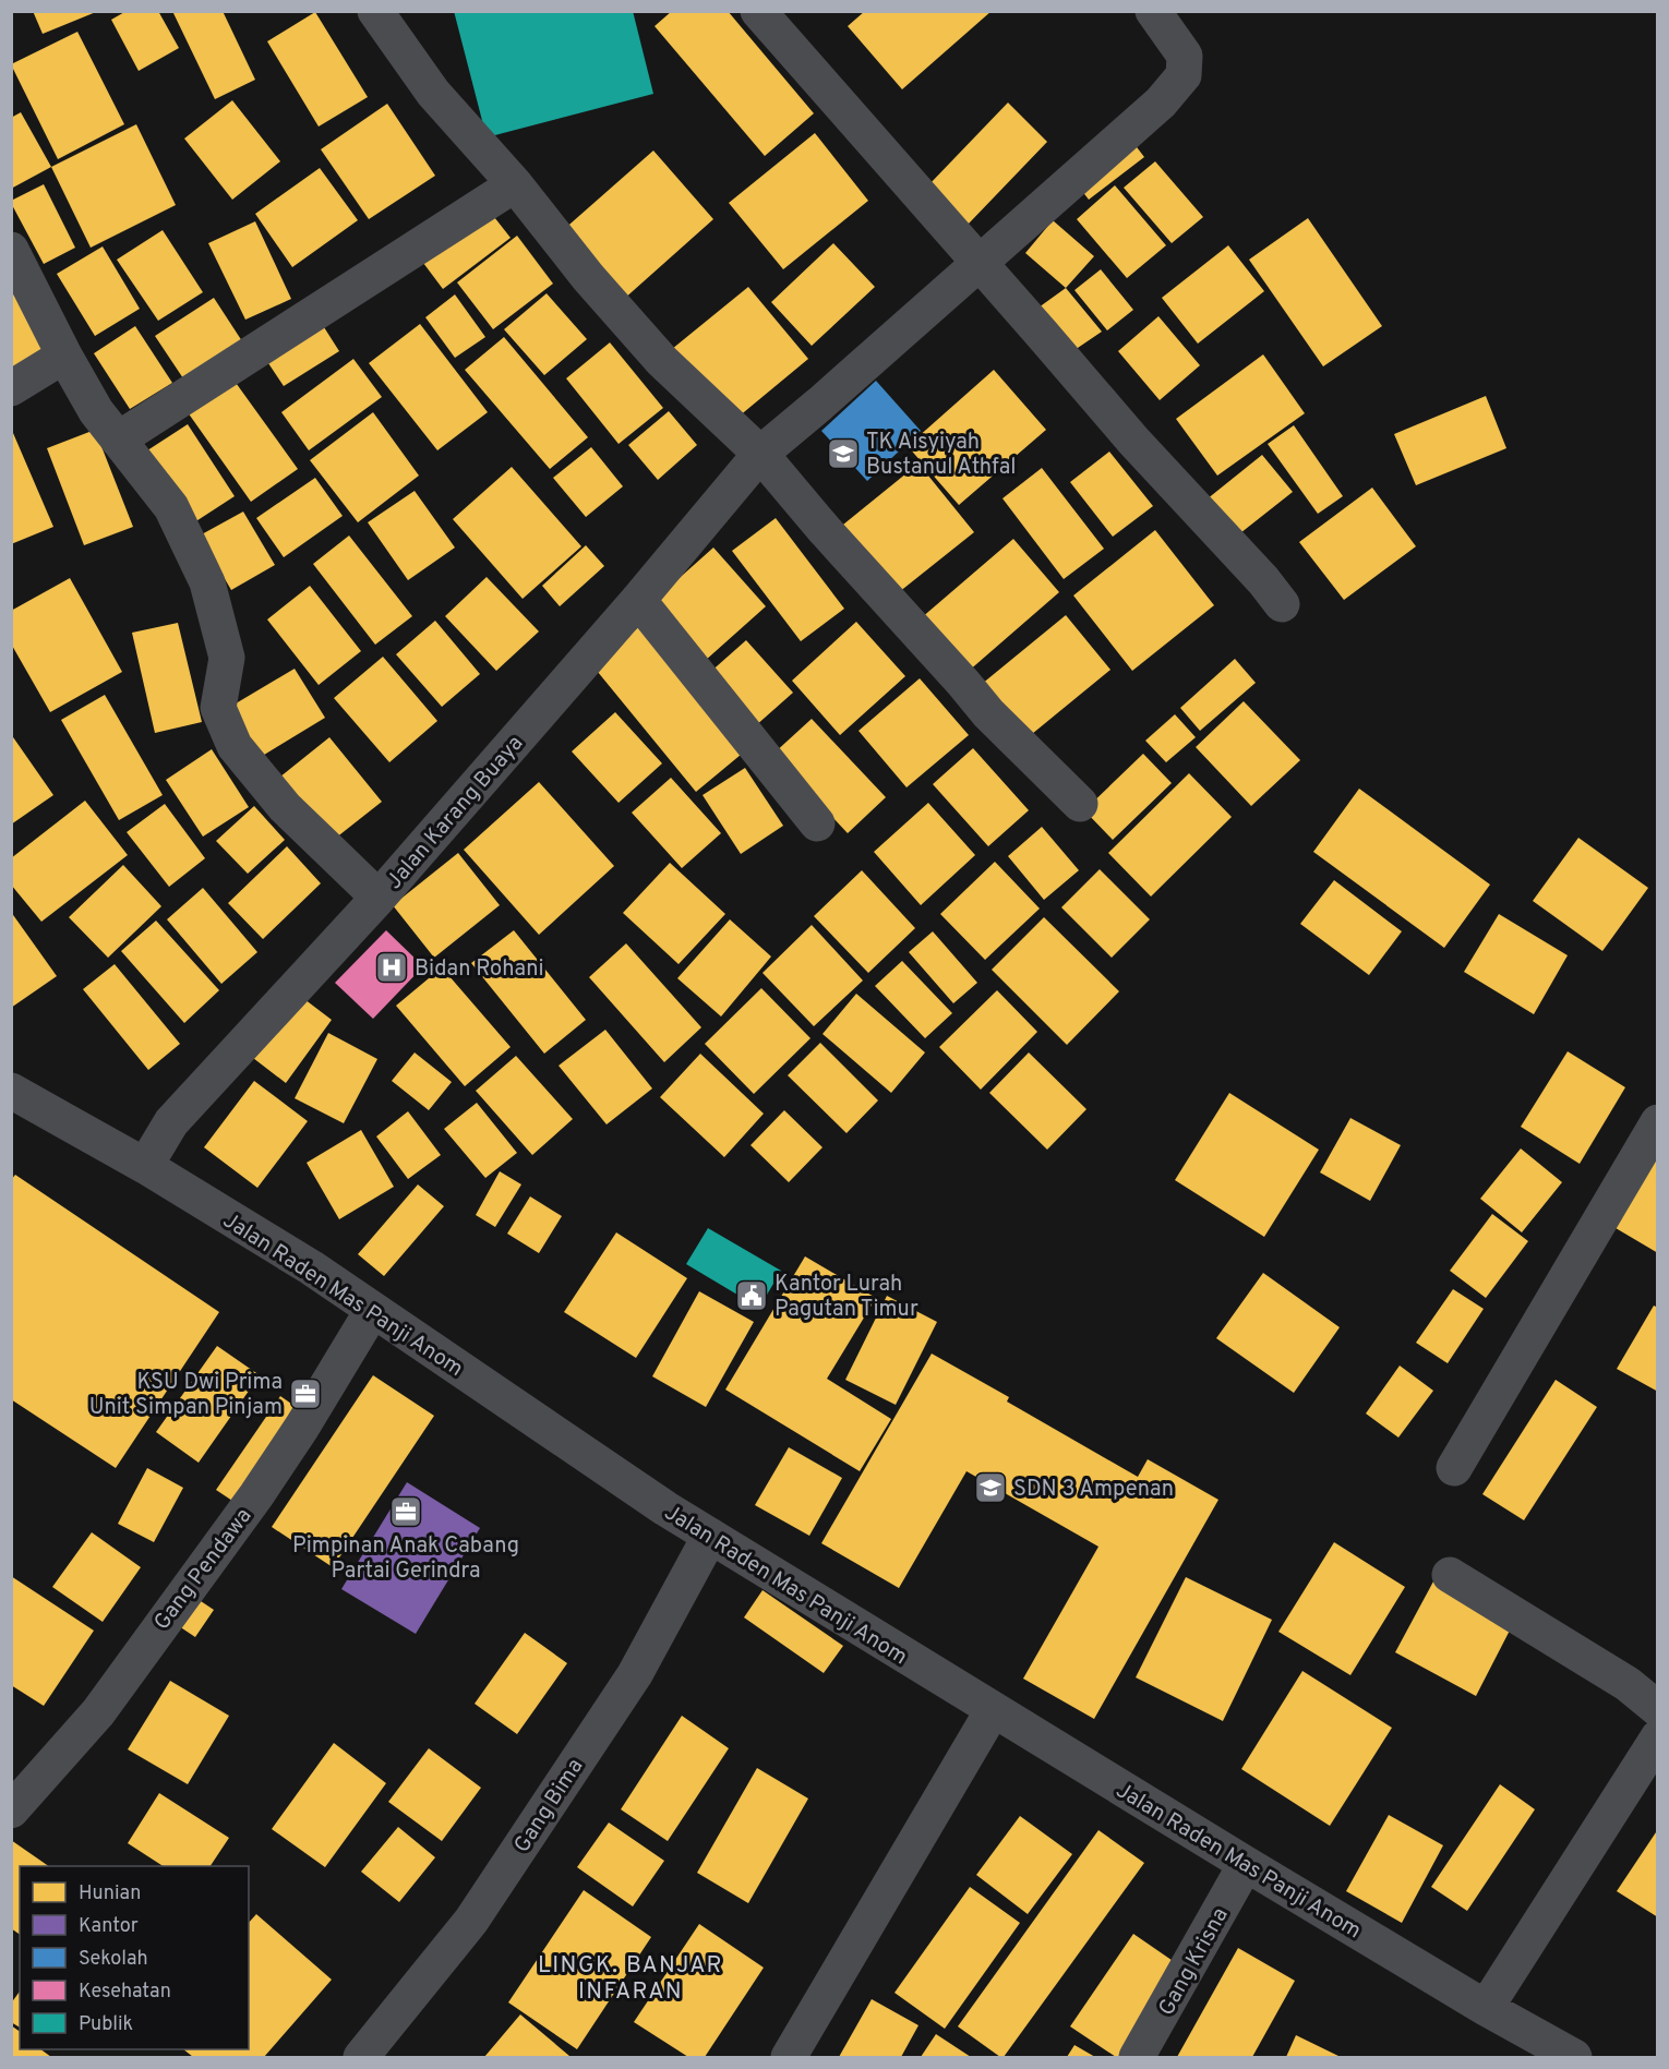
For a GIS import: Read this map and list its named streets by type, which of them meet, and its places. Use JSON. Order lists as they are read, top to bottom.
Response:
{
  "streets": {
    "street": [
      "Jalan Karang Buaya",
      "Jalan Raden Mas Panji Anom",
      "Gang Pendawa",
      "Gang Bima",
      "Gang Krisna"
    ]
  },
  "crossings": [
    ["Jalan Karang Buaya", "Jalan Raden Mas Panji Anom"],
    ["Jalan Raden Mas Panji Anom", "Gang Pendawa"],
    ["Jalan Raden Mas Panji Anom", "Gang Bima"],
    ["Jalan Raden Mas Panji Anom", "Gang Krisna"]
  ],
  "districts": ["LINGK. BANJAR INFARAN"],
  "places": {
    "school or university": ["TK Aisyiyah Bustanul Athfal", "SDN 3 Ampenan"],
    "hospital": ["Bidan Rohani"],
    "public building": ["Kantor Lurah Pagutan Timur"],
    "office": ["KSU Dwi Prima Unit Simpan Pinjam", "Pimpinan Anak Cabang Partai Gerindra"]
  },
  "legend": [
    "Hunian",
    "Kantor",
    "Sekolah",
    "Kesehatan",
    "Publik"
  ]
}
